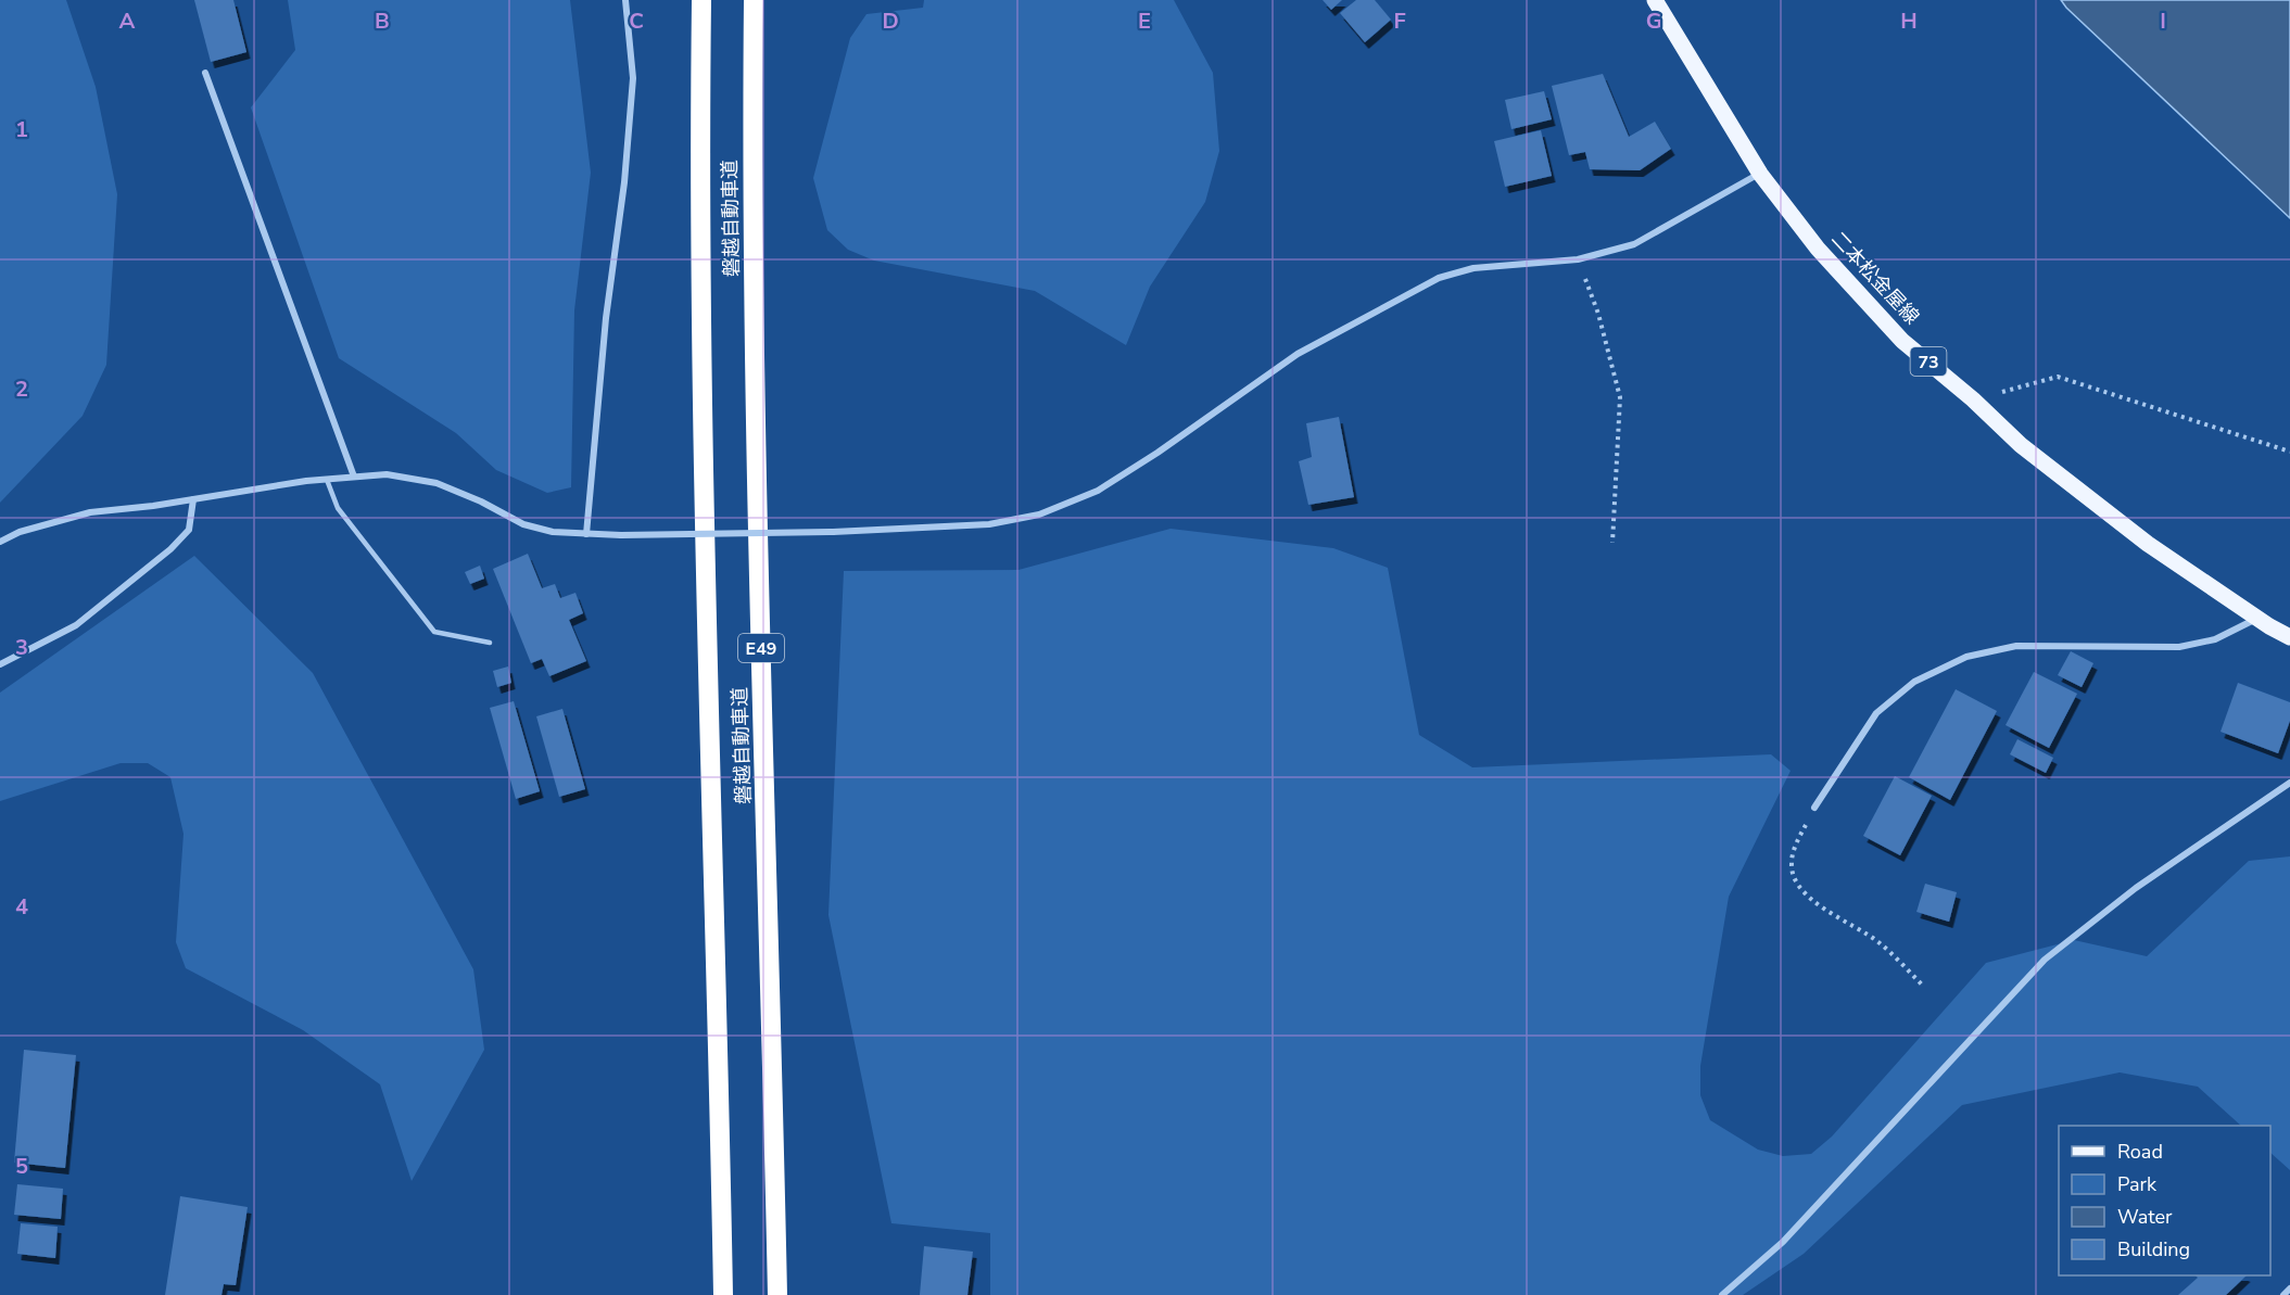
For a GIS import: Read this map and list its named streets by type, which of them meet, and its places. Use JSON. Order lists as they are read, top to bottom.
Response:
{
  "streets": {
    "highway": ["磐越自動車道", "E49"],
    "main road": ["二本松金屋線", "73"]
  },
  "legend": [
    "Road",
    "Park",
    "Water",
    "Building"
  ],
  "grid": {
    "columns": [
      "A",
      "B",
      "C",
      "D",
      "E",
      "F",
      "G",
      "H",
      "I"
    ],
    "rows": [
      "1",
      "2",
      "3",
      "4",
      "5"
    ]
  }
}
